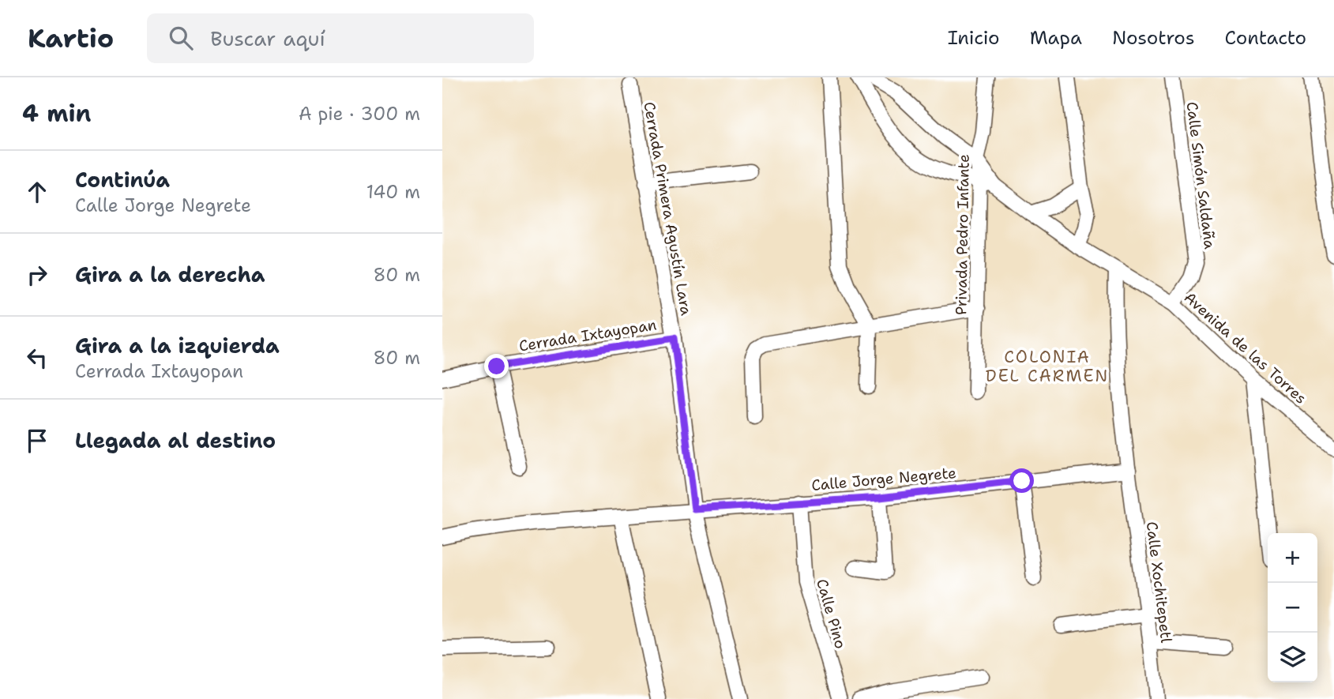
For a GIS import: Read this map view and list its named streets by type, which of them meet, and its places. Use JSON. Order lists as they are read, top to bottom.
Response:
{
  "streets": {
    "street": [
      "Calle Simón Saldaña",
      "Cerrada Primera Agustín Lara",
      "Privada Pedro Infante",
      "Cerrada Ixtayopan",
      "Avenida de las Torres",
      "Calle Jorge Negrete",
      "Calle Xochitepetl",
      "Calle Pino"
    ]
  },
  "crossings": [
    ["Calle Simón Saldaña", "Avenida de las Torres"],
    ["Cerrada Primera Agustín Lara", "Cerrada Ixtayopan"],
    ["Cerrada Primera Agustín Lara", "Calle Jorge Negrete"],
    ["Privada Pedro Infante", "Avenida de las Torres"],
    ["Calle Jorge Negrete", "Calle Xochitepetl"],
    ["Calle Jorge Negrete", "Calle Pino"]
  ],
  "districts": ["COLONIA DEL CARMEN"],
  "page": {
    "header": "Kartio",
    "search": "Buscar aquí",
    "nav": [
      "Inicio",
      "Mapa",
      "Nosotros",
      "Contacto"
    ],
    "heading": ["4 min", "A pie · 300 m"],
    "list": [
      ["Continúa", "Calle Jorge Negrete", "140 m"],
      ["Gira a la derecha", "80 m"],
      ["Gira a la izquierda", "Cerrada Ixtayopan", "80 m"],
      "Llegada al destino"
    ],
    "map_buttons": ["+", "−"]
  }
}
